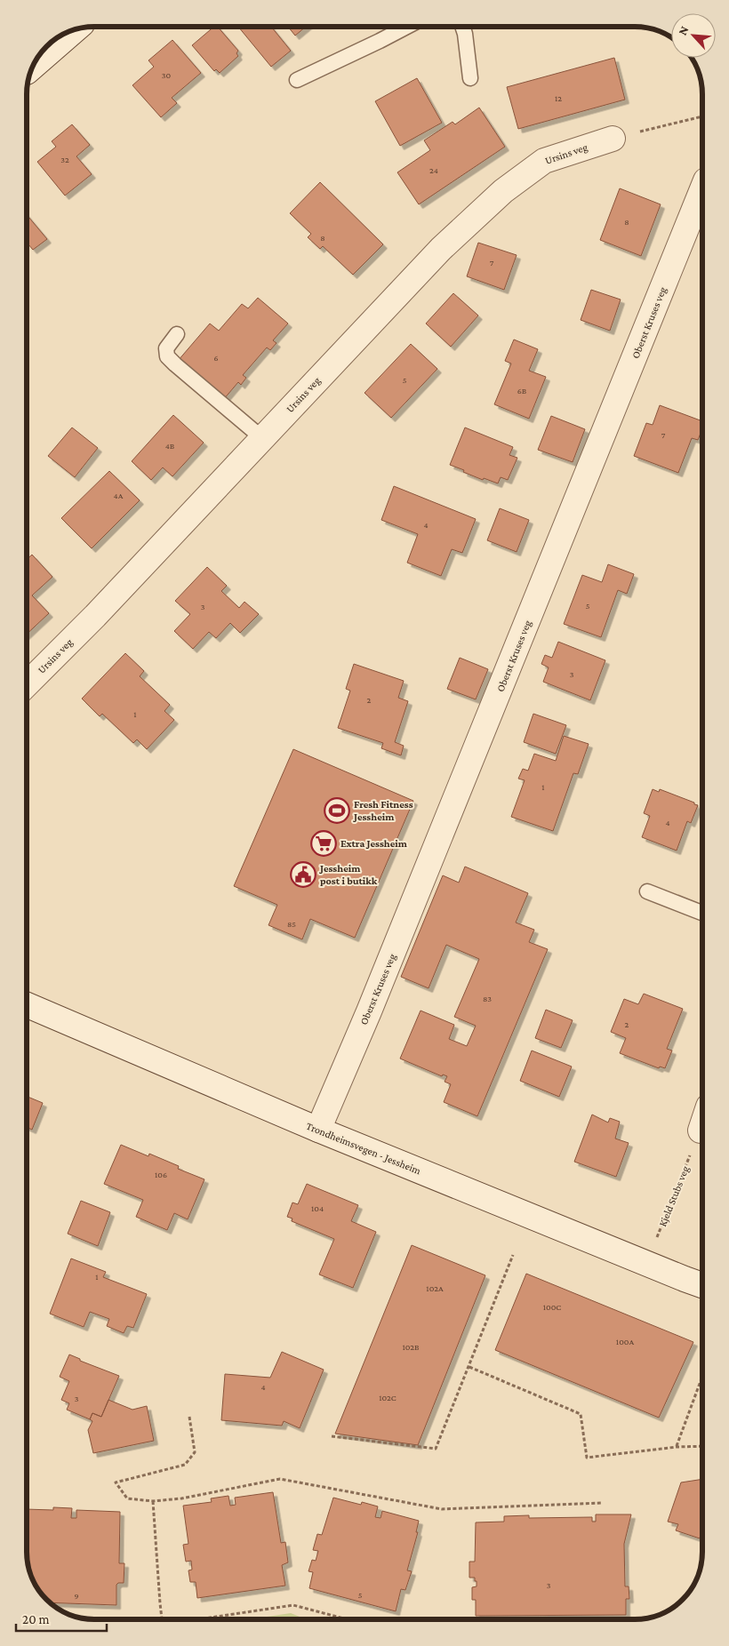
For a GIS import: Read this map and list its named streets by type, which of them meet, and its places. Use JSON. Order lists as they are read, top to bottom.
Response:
{
  "streets": {
    "street": ["Ursins veg", "Oberst Kruses veg", "Trondheimsvegen - Jessheim"],
    "path": ["Kjeld Stubs veg"]
  },
  "crossings": [
    ["Oberst Kruses veg", "Trondheimsvegen - Jessheim"]
  ],
  "places": {
    "sports": ["Fresh Fitness Jessheim"],
    "supermarket": ["Extra Jessheim"],
    "public building": ["Jessheim post i butikk"]
  },
  "house_numbers": [
    "30",
    "12",
    "32",
    "24",
    "8",
    "8",
    "7",
    "6",
    "5",
    "6B",
    "7",
    "4B",
    "4A",
    "4",
    "5",
    "3",
    "3",
    "2",
    "1",
    "1",
    "4",
    "85",
    "83",
    "2",
    "106",
    "104",
    "1",
    "102A",
    "100C",
    "100A",
    "102B",
    "4",
    "102C",
    "3",
    "3",
    "5",
    "9"
  ],
  "scale_bar": "20 m",
  "north": "top left"
}
